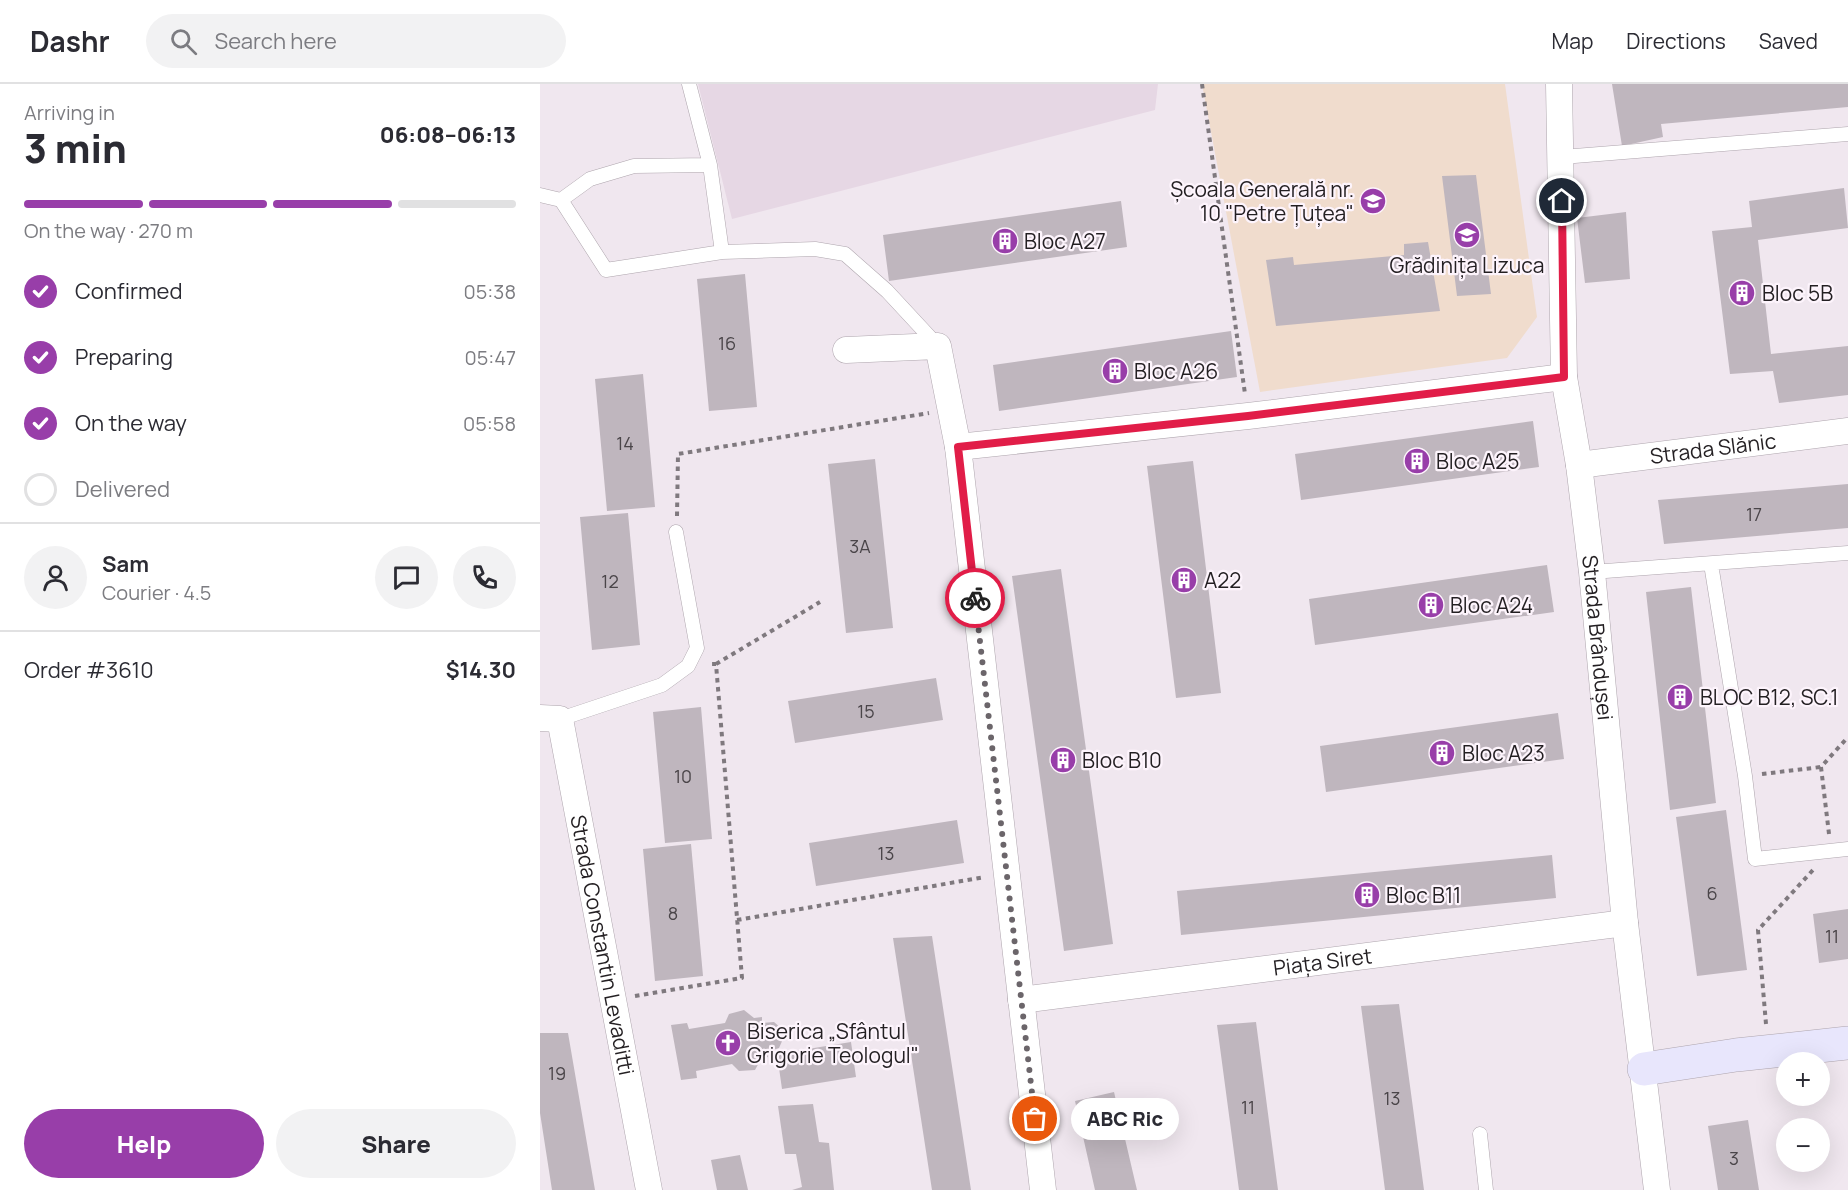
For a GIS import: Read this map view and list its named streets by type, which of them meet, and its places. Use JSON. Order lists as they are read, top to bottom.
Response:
{
  "streets": {
    "street": [
      "Strada Slănic",
      "Strada Brândușei",
      "Strada Constantin Levaditti",
      "Piața Siret"
    ]
  },
  "crossings": [
    ["Strada Slănic", "Strada Brândușei"],
    ["Strada Brândușei", "Piața Siret"]
  ],
  "places": {
    "school or university": ["Școala Generală nr. 10 \"Petre Țuțea\"", "Grădinița Lizuca"],
    "building": [
      "Bloc A27",
      "Bloc 5B",
      "Bloc A26",
      "Bloc A25",
      "A22",
      "Bloc A24",
      "BLOC B12, SC.1",
      "Bloc A23",
      "Bloc B10",
      "Bloc B11"
    ],
    "church": ["Biserica „Sfântul Grigorie Teologul\""],
    "other": ["ABC Ric"]
  },
  "house_numbers": [
    "16",
    "14",
    "17",
    "3A",
    "12",
    "15",
    "10",
    "13",
    "6",
    "8",
    "11",
    "19",
    "13",
    "11",
    "3"
  ],
  "page": {
    "header": "Dashr",
    "search": "Search here",
    "nav": ["Map", "Directions", "Saved"],
    "heading": ["3 min", "Arriving in", "06:08–06:13"],
    "panel": [
      "Sam",
      "Courier · 4.5",
      "Order #3610",
      "$14.30"
    ],
    "bar": "On the way · 270 m",
    "list": [
      ["Confirmed", "05:38"],
      ["Preparing", "05:47"],
      ["On the way", "05:58"],
      "Delivered"
    ],
    "map_buttons": ["+", "−"],
    "buttons": ["Help", "Share"],
    "bubble": "ABC Ric"
  }
}
